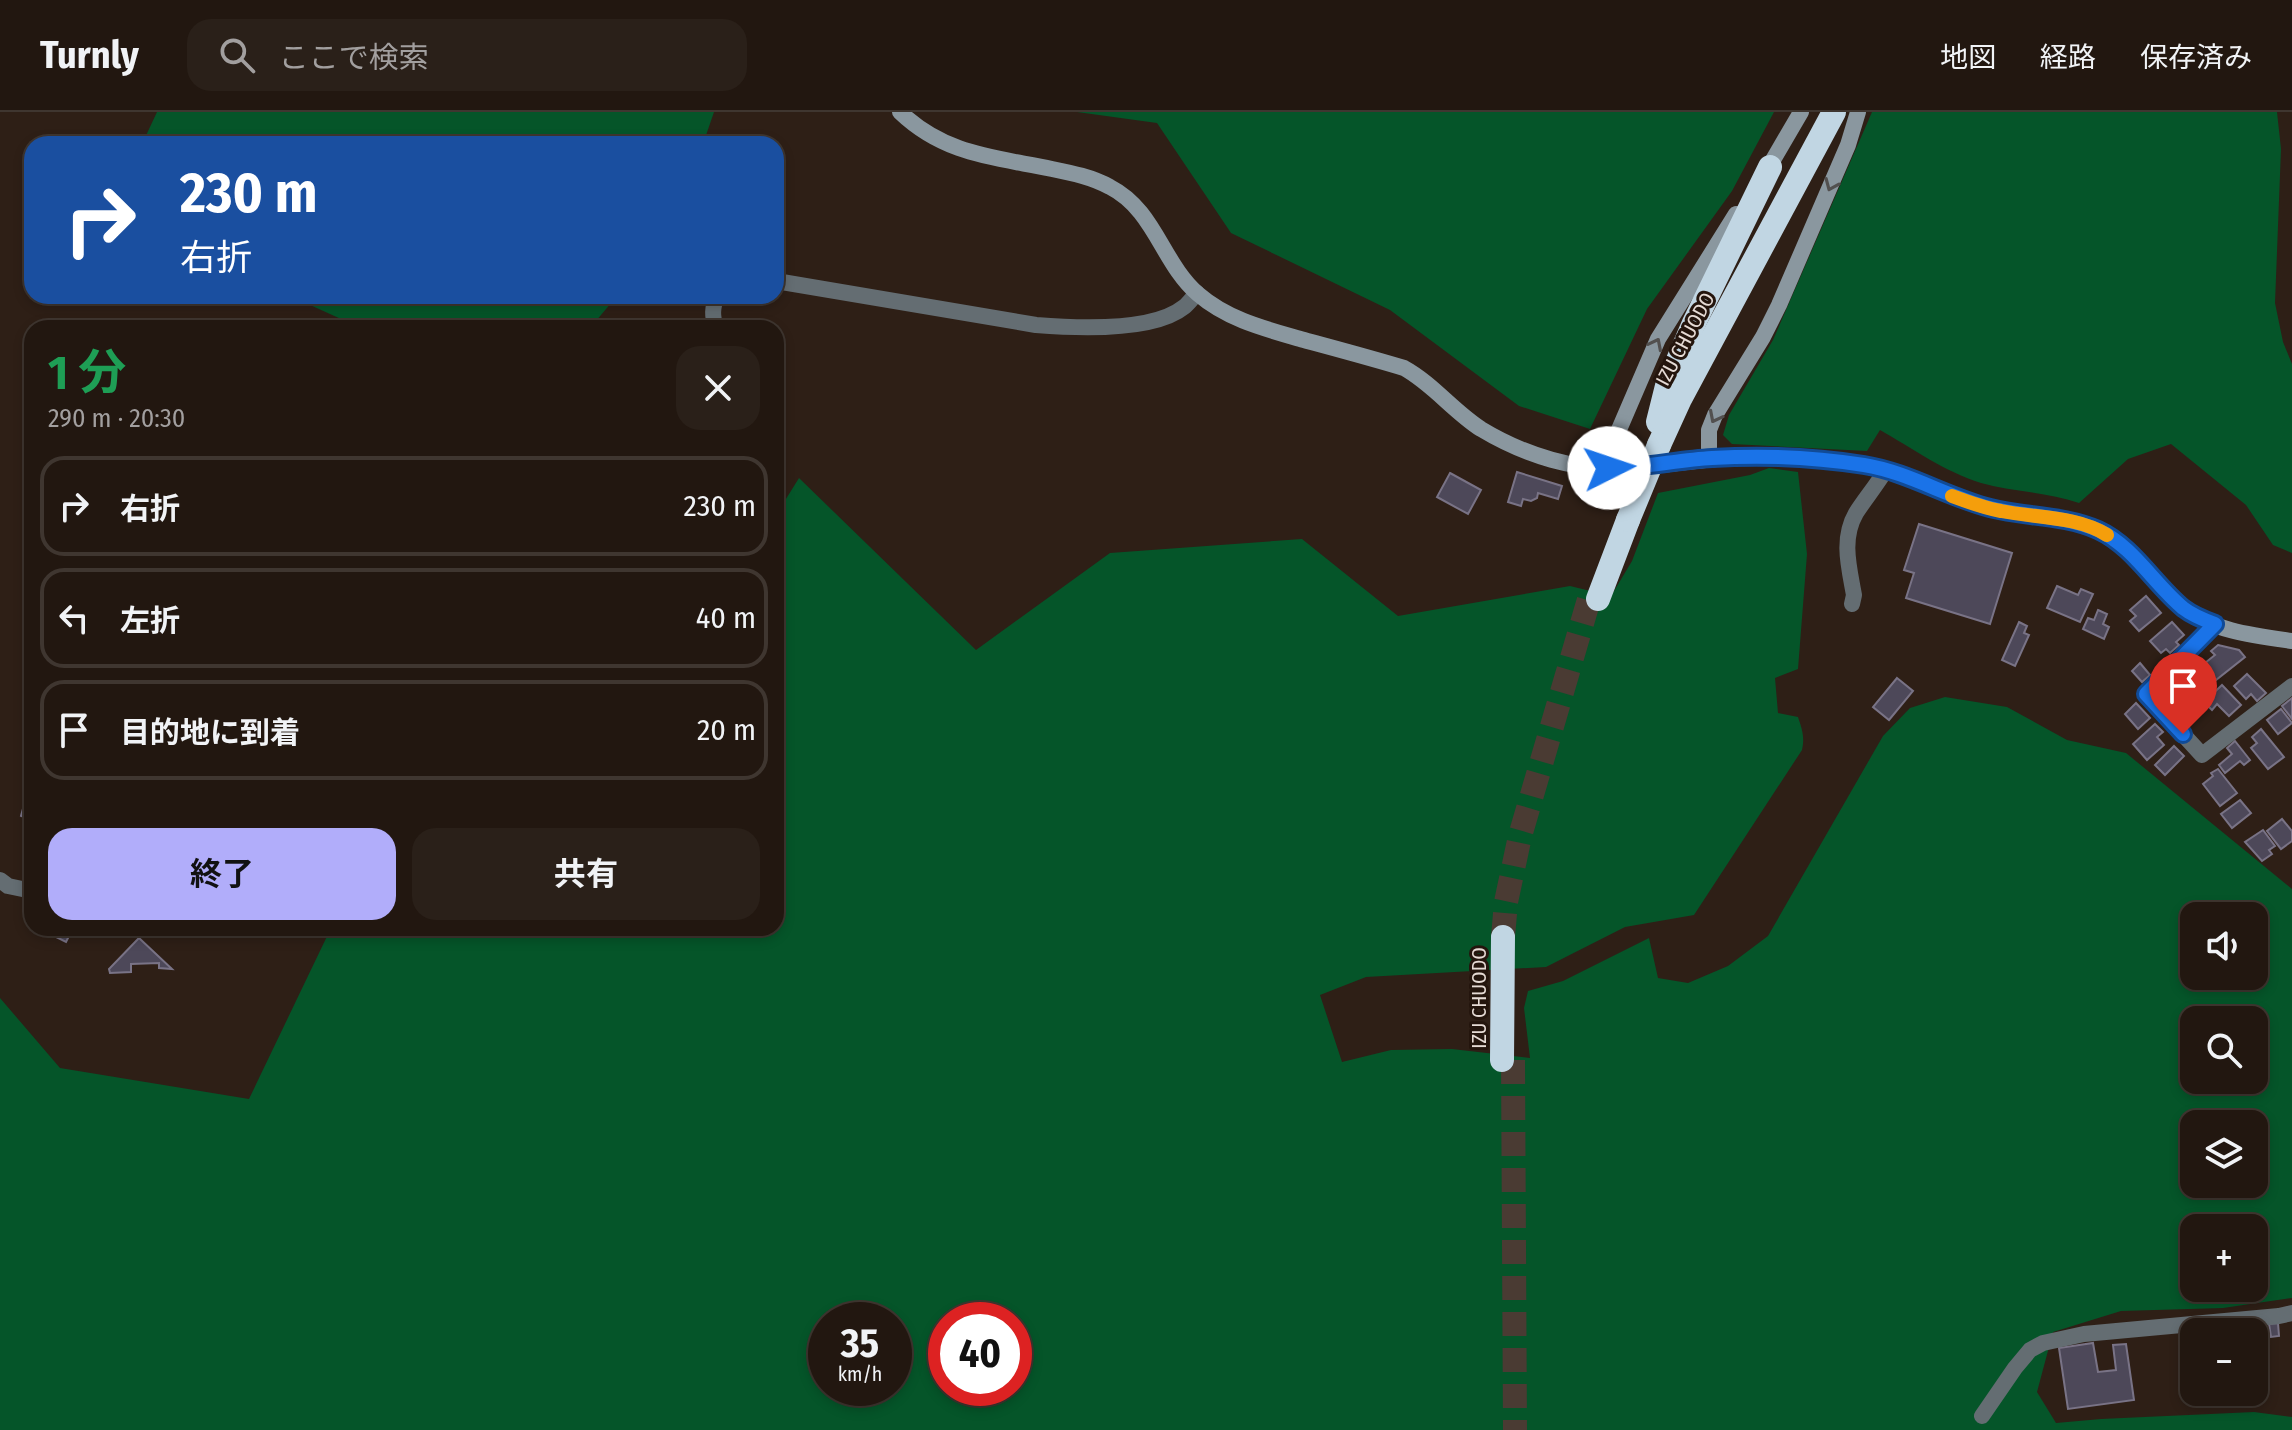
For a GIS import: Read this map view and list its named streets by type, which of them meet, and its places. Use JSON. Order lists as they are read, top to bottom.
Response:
{
  "streets": {
    "highway": ["IZU CHUODO"]
  },
  "page": {
    "header": "Turnly",
    "search": "ここで検索",
    "nav": ["地図", "経路", "保存済み"],
    "turn": ["230 m", "右折"],
    "heading": ["1 分", "290 m · 20:30"],
    "list": [
      {
        "name": "右折",
        "value": "230 m"
      },
      {
        "name": "左折",
        "value": "40 m"
      },
      {
        "name": "目的地に到着",
        "value": "20 m"
      }
    ],
    "buttons": ["終了", "共有"],
    "map_buttons": ["+", "−"],
    "speed": "35 km/h",
    "limit": "40"
  }
}
